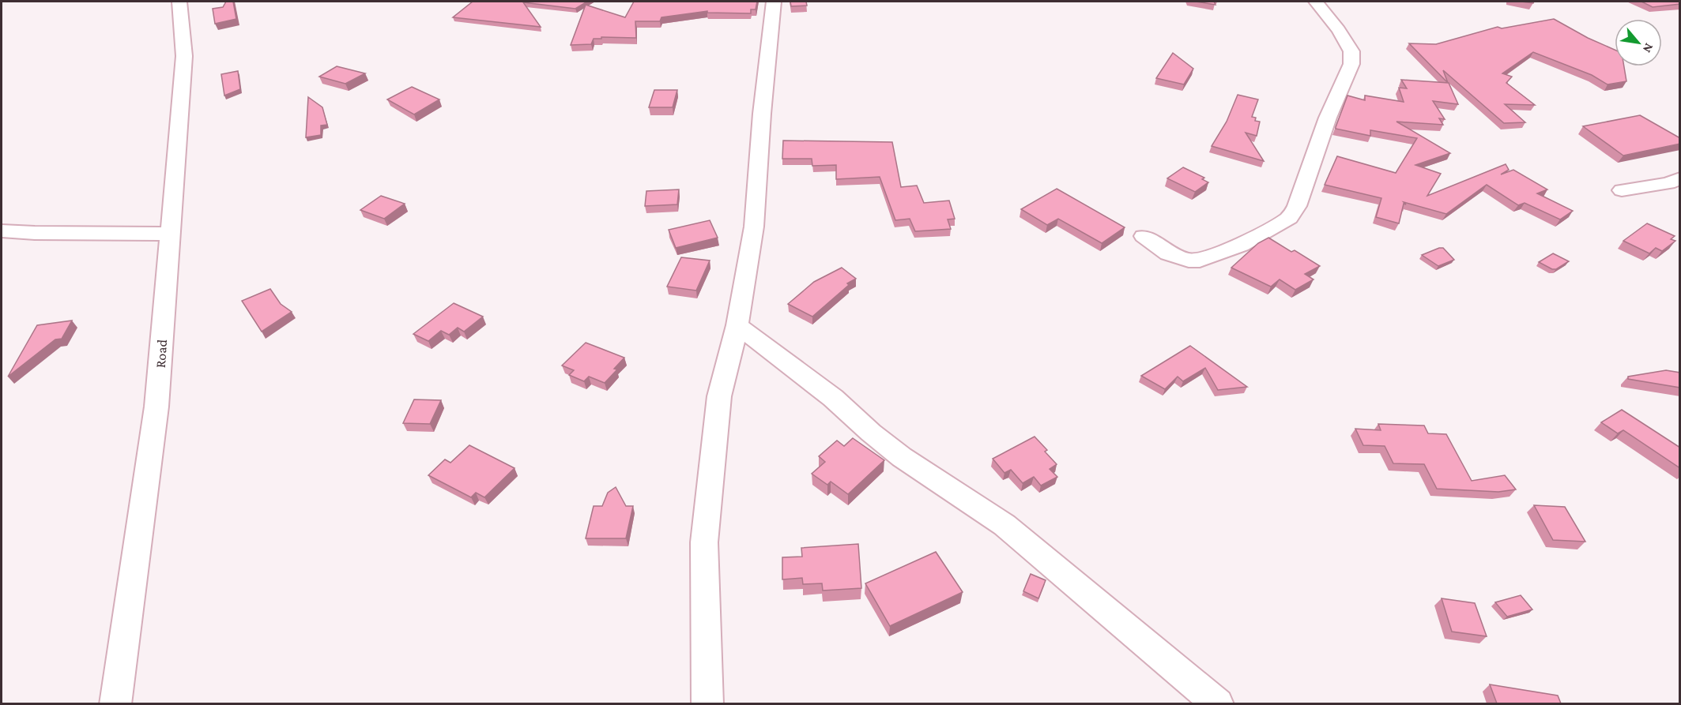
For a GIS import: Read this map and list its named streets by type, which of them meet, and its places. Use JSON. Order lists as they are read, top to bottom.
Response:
{
  "streets": {
    "street": ["Road"]
  },
  "north": "bottom right"
}
